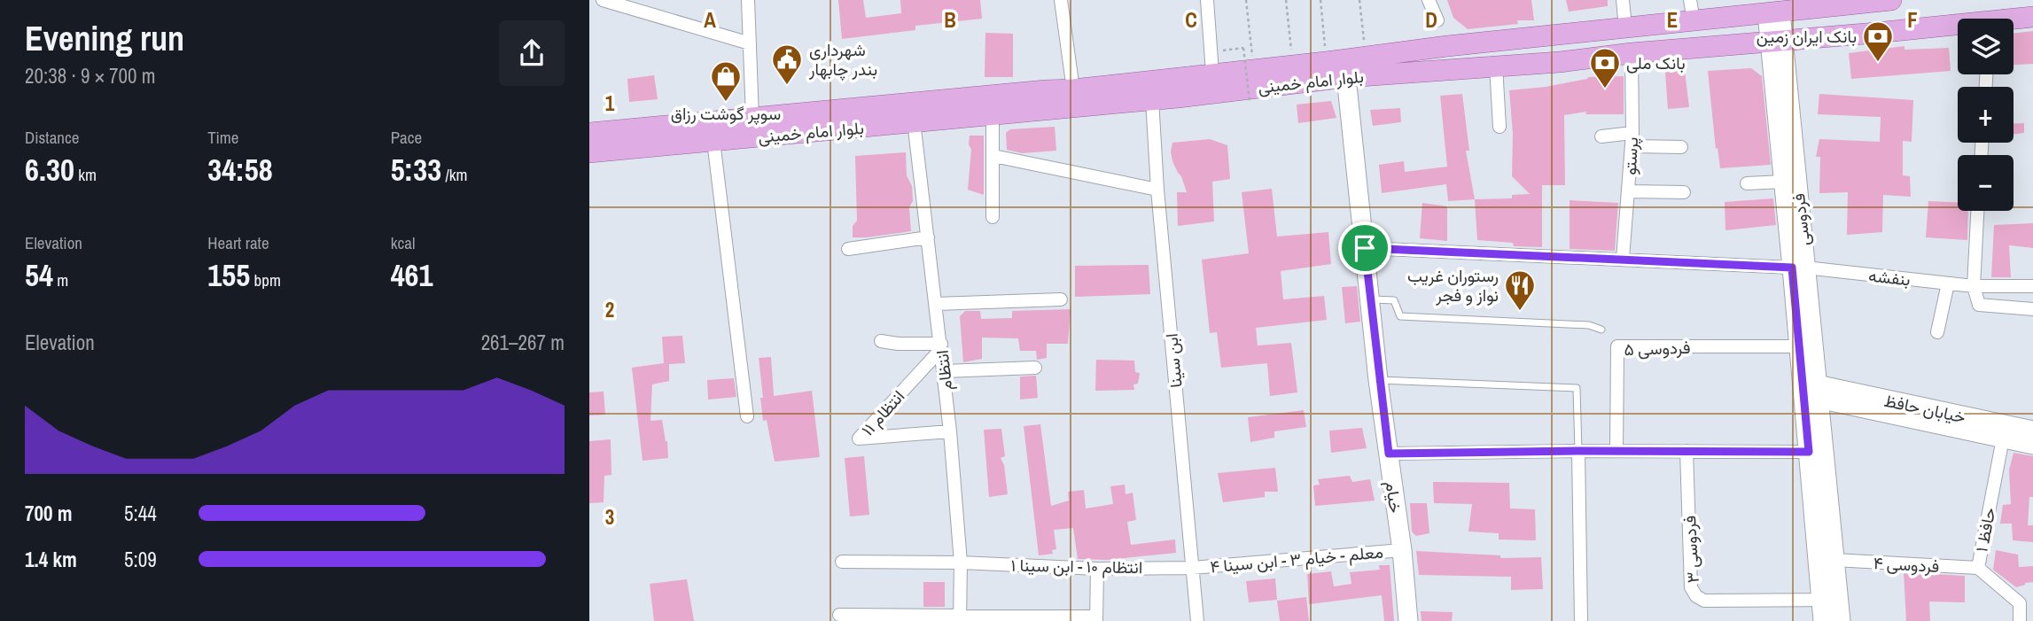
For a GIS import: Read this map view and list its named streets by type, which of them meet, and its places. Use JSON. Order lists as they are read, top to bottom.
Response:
{
  "streets": {
    "main road": ["بلوار امام خمینی"],
    "street": [
      "پرستو",
      "فردوسی",
      "بنفشه",
      "فردوسی ۵",
      "ابن سینا",
      "انتظام",
      "خیابان حافظ",
      "انتظام ۱۱",
      "خیام",
      "حافظ ۱",
      "فردوسی ۳",
      "معلم - خیام ۳ - ابن سینا ۴",
      "فردوسی ۴",
      "انتظام ۱۰ - ابن سینا ۱"
    ]
  },
  "crossings": [
    ["بلوار امام خمینی", "پرستو"],
    ["بلوار امام خمینی", "فردوسی"],
    ["بلوار امام خمینی", "ابن سینا"],
    ["بلوار امام خمینی", "انتظام"],
    ["بلوار امام خمینی", "خیام"],
    ["پرستو", "بنفشه"],
    ["فردوسی", "بنفشه"],
    ["فردوسی", "فردوسی ۵"],
    ["فردوسی", "خیابان حافظ"],
    ["فردوسی", "فردوسی ۳"],
    ["فردوسی", "فردوسی ۴"],
    ["بنفشه", "خیام"],
    ["ابن سینا", "معلم - خیام ۳ - ابن سینا ۴"],
    ["ابن سینا", "انتظام ۱۰ - ابن سینا ۱"],
    ["انتظام", "انتظام ۱۱"],
    ["انتظام", "انتظام ۱۰ - ابن سینا ۱"],
    ["خیابان حافظ", "حافظ ۱"],
    ["خیام", "معلم - خیام ۳ - ابن سینا ۴"],
    ["حافظ ۱", "فردوسی ۴"],
    ["معلم - خیام ۳ - ابن سینا ۴", "انتظام ۱۰ - ابن سینا ۱"]
  ],
  "places": {
    "bank": ["بانک ایران زمین", "بانک ملی"],
    "public building": ["شهرداری بندر چابهار"],
    "shop": ["سوپر گوشت رزاق"],
    "restaurant": ["رستوران غریب نواز و فجر"]
  },
  "page": {
    "heading": ["Evening run", "20:38 · 9 × 700 m"],
    "map_buttons": ["+", "−"],
    "stats": [
      ["Distance", "6.30 km"],
      ["Time", "34:58"],
      ["Pace", "5:33 /km"],
      ["Elevation", "54 m"],
      ["Heart rate", "155 bpm"],
      ["kcal", "461"]
    ],
    "chart": ["Elevation", "261–267 m"],
    "list": [
      {
        "name": "700 m",
        "note": "5:44"
      },
      {
        "name": "1.4 km",
        "note": "5:09"
      }
    ]
  },
  "grid": {
    "columns": [
      "A",
      "B",
      "C",
      "D",
      "E",
      "F"
    ],
    "rows": ["1", "2", "3"]
  }
}
